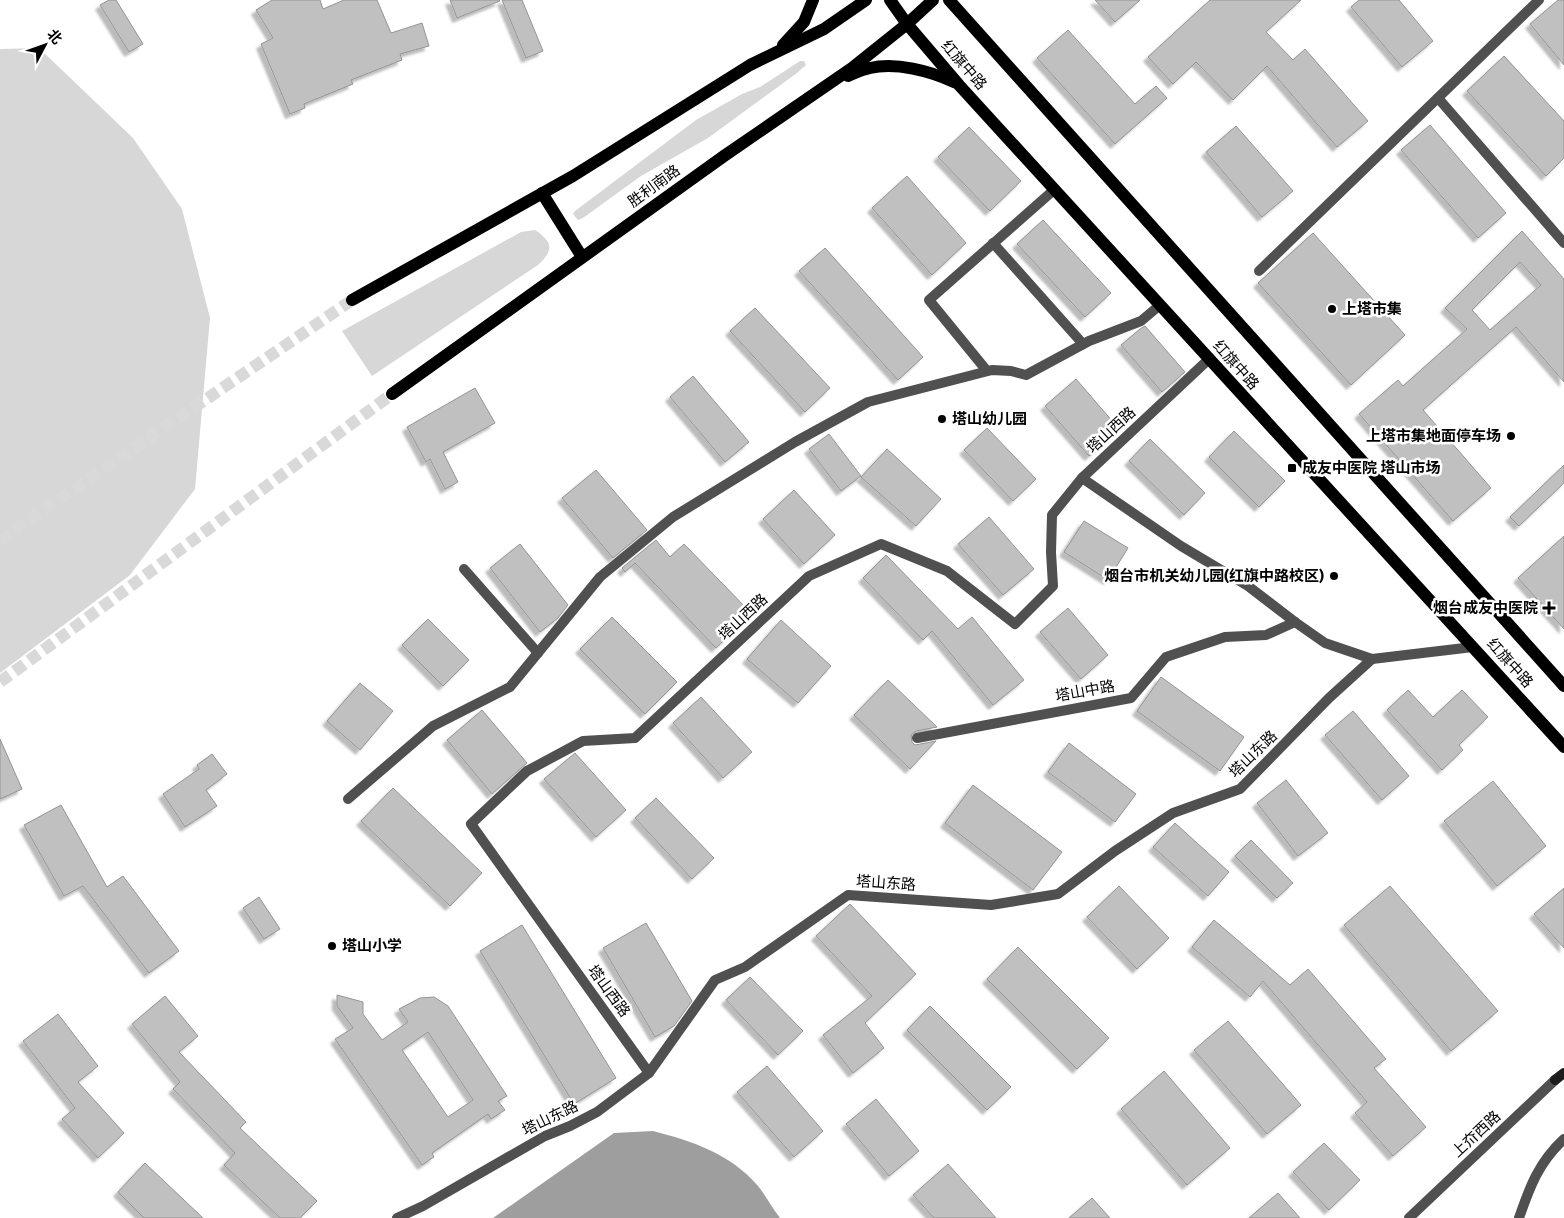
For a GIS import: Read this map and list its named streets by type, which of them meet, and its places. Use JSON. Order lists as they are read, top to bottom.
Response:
{
  "streets": {
    "main road": ["红旗中路", "胜利南路"],
    "street": [
      "塔山西路",
      "塔山中路",
      "塔山东路",
      "上夼西路"
    ]
  },
  "crossings": [
    ["红旗中路", "胜利南路"],
    ["红旗中路", "塔山西路"],
    ["塔山西路", "塔山东路"]
  ],
  "places": {
    "other": [
      "上塔市集",
      "塔山幼儿园",
      "上塔市集地面停车场",
      "烟台市机关幼儿园(红旗中路校区)",
      "塔山小学"
    ],
    "transit": ["成友中医院 塔山市场"],
    "health": ["烟台成友中医院"]
  },
  "north": "top right"
}
